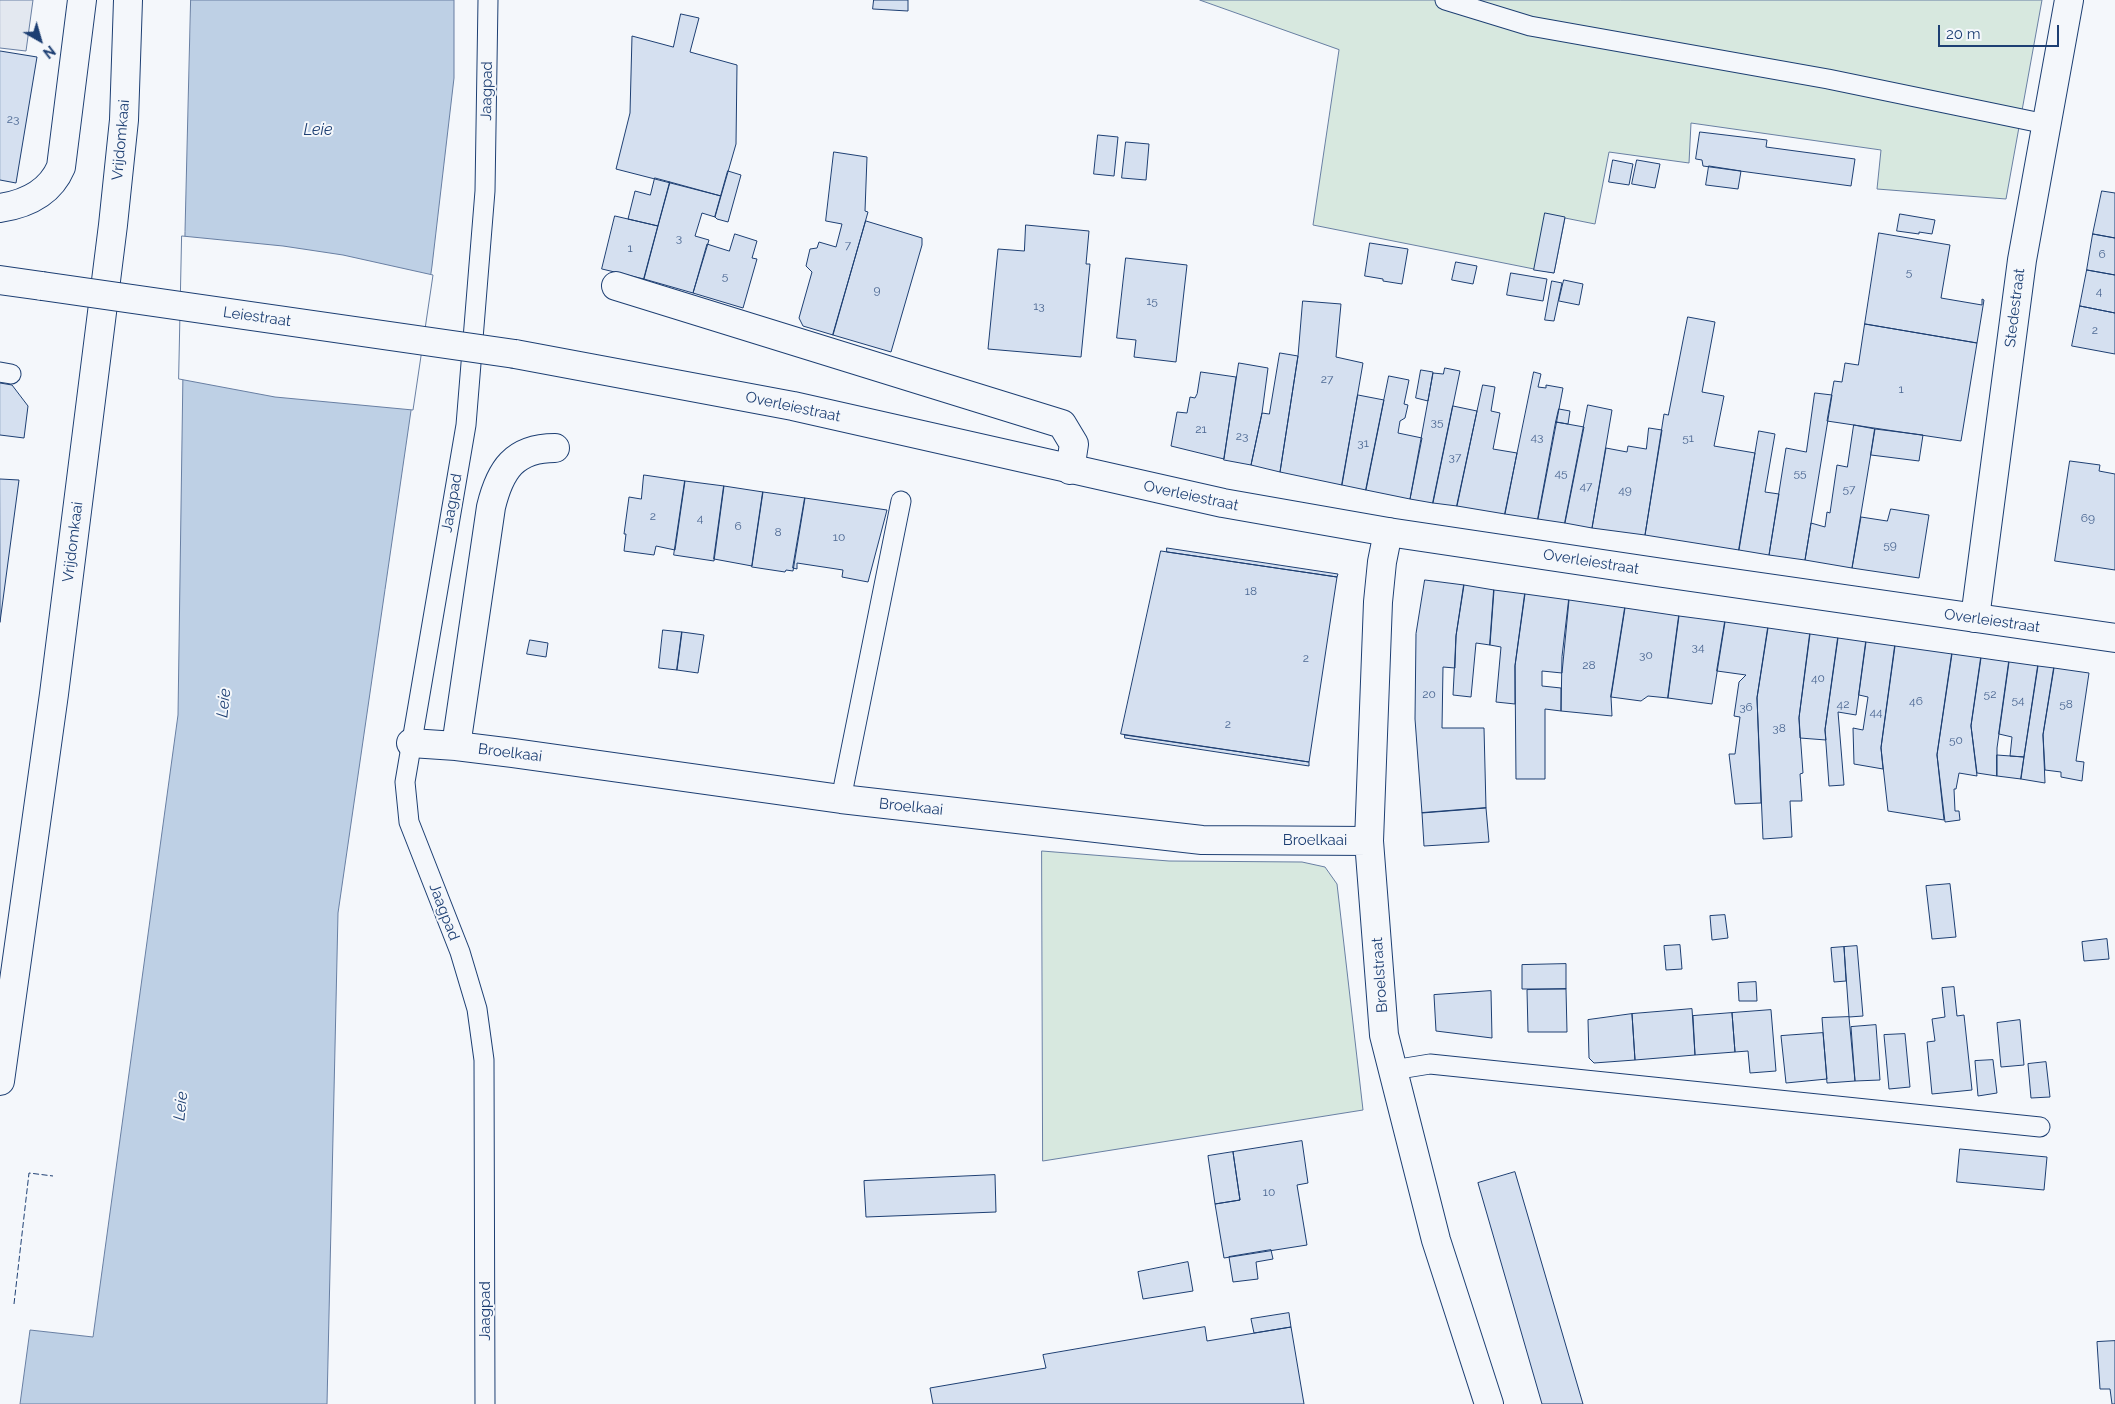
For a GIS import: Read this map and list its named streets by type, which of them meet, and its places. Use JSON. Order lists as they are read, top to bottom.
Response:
{
  "streets": {
    "street": [
      "Vrijdomkaai",
      "Stedestraat",
      "Leiestraat",
      "Overleiestraat",
      "Broelkaai",
      "Broelstraat"
    ],
    "lane": ["Jaagpad"]
  },
  "crossings": [
    ["Jaagpad", "Broelkaai"],
    ["Stedestraat", "Overleiestraat"],
    ["Leiestraat", "Overleiestraat"],
    ["Overleiestraat", "Broelstraat"],
    ["Broelkaai", "Broelstraat"]
  ],
  "water": ["Leie"],
  "house_numbers": [
    "23",
    "3",
    "7",
    "1",
    "6",
    "5",
    "5",
    "9",
    "4",
    "15",
    "13",
    "2",
    "27",
    "1",
    "35",
    "21",
    "23",
    "43",
    "51",
    "31",
    "37",
    "45",
    "55",
    "47",
    "57",
    "49",
    "2",
    "4",
    "69",
    "6",
    "8",
    "10",
    "59",
    "18",
    "34",
    "30",
    "2",
    "28",
    "40",
    "20",
    "52",
    "54",
    "46",
    "42",
    "58",
    "36",
    "44",
    "2",
    "38",
    "50",
    "10"
  ],
  "scale_bar": "20 m",
  "north": "bottom right"
}
